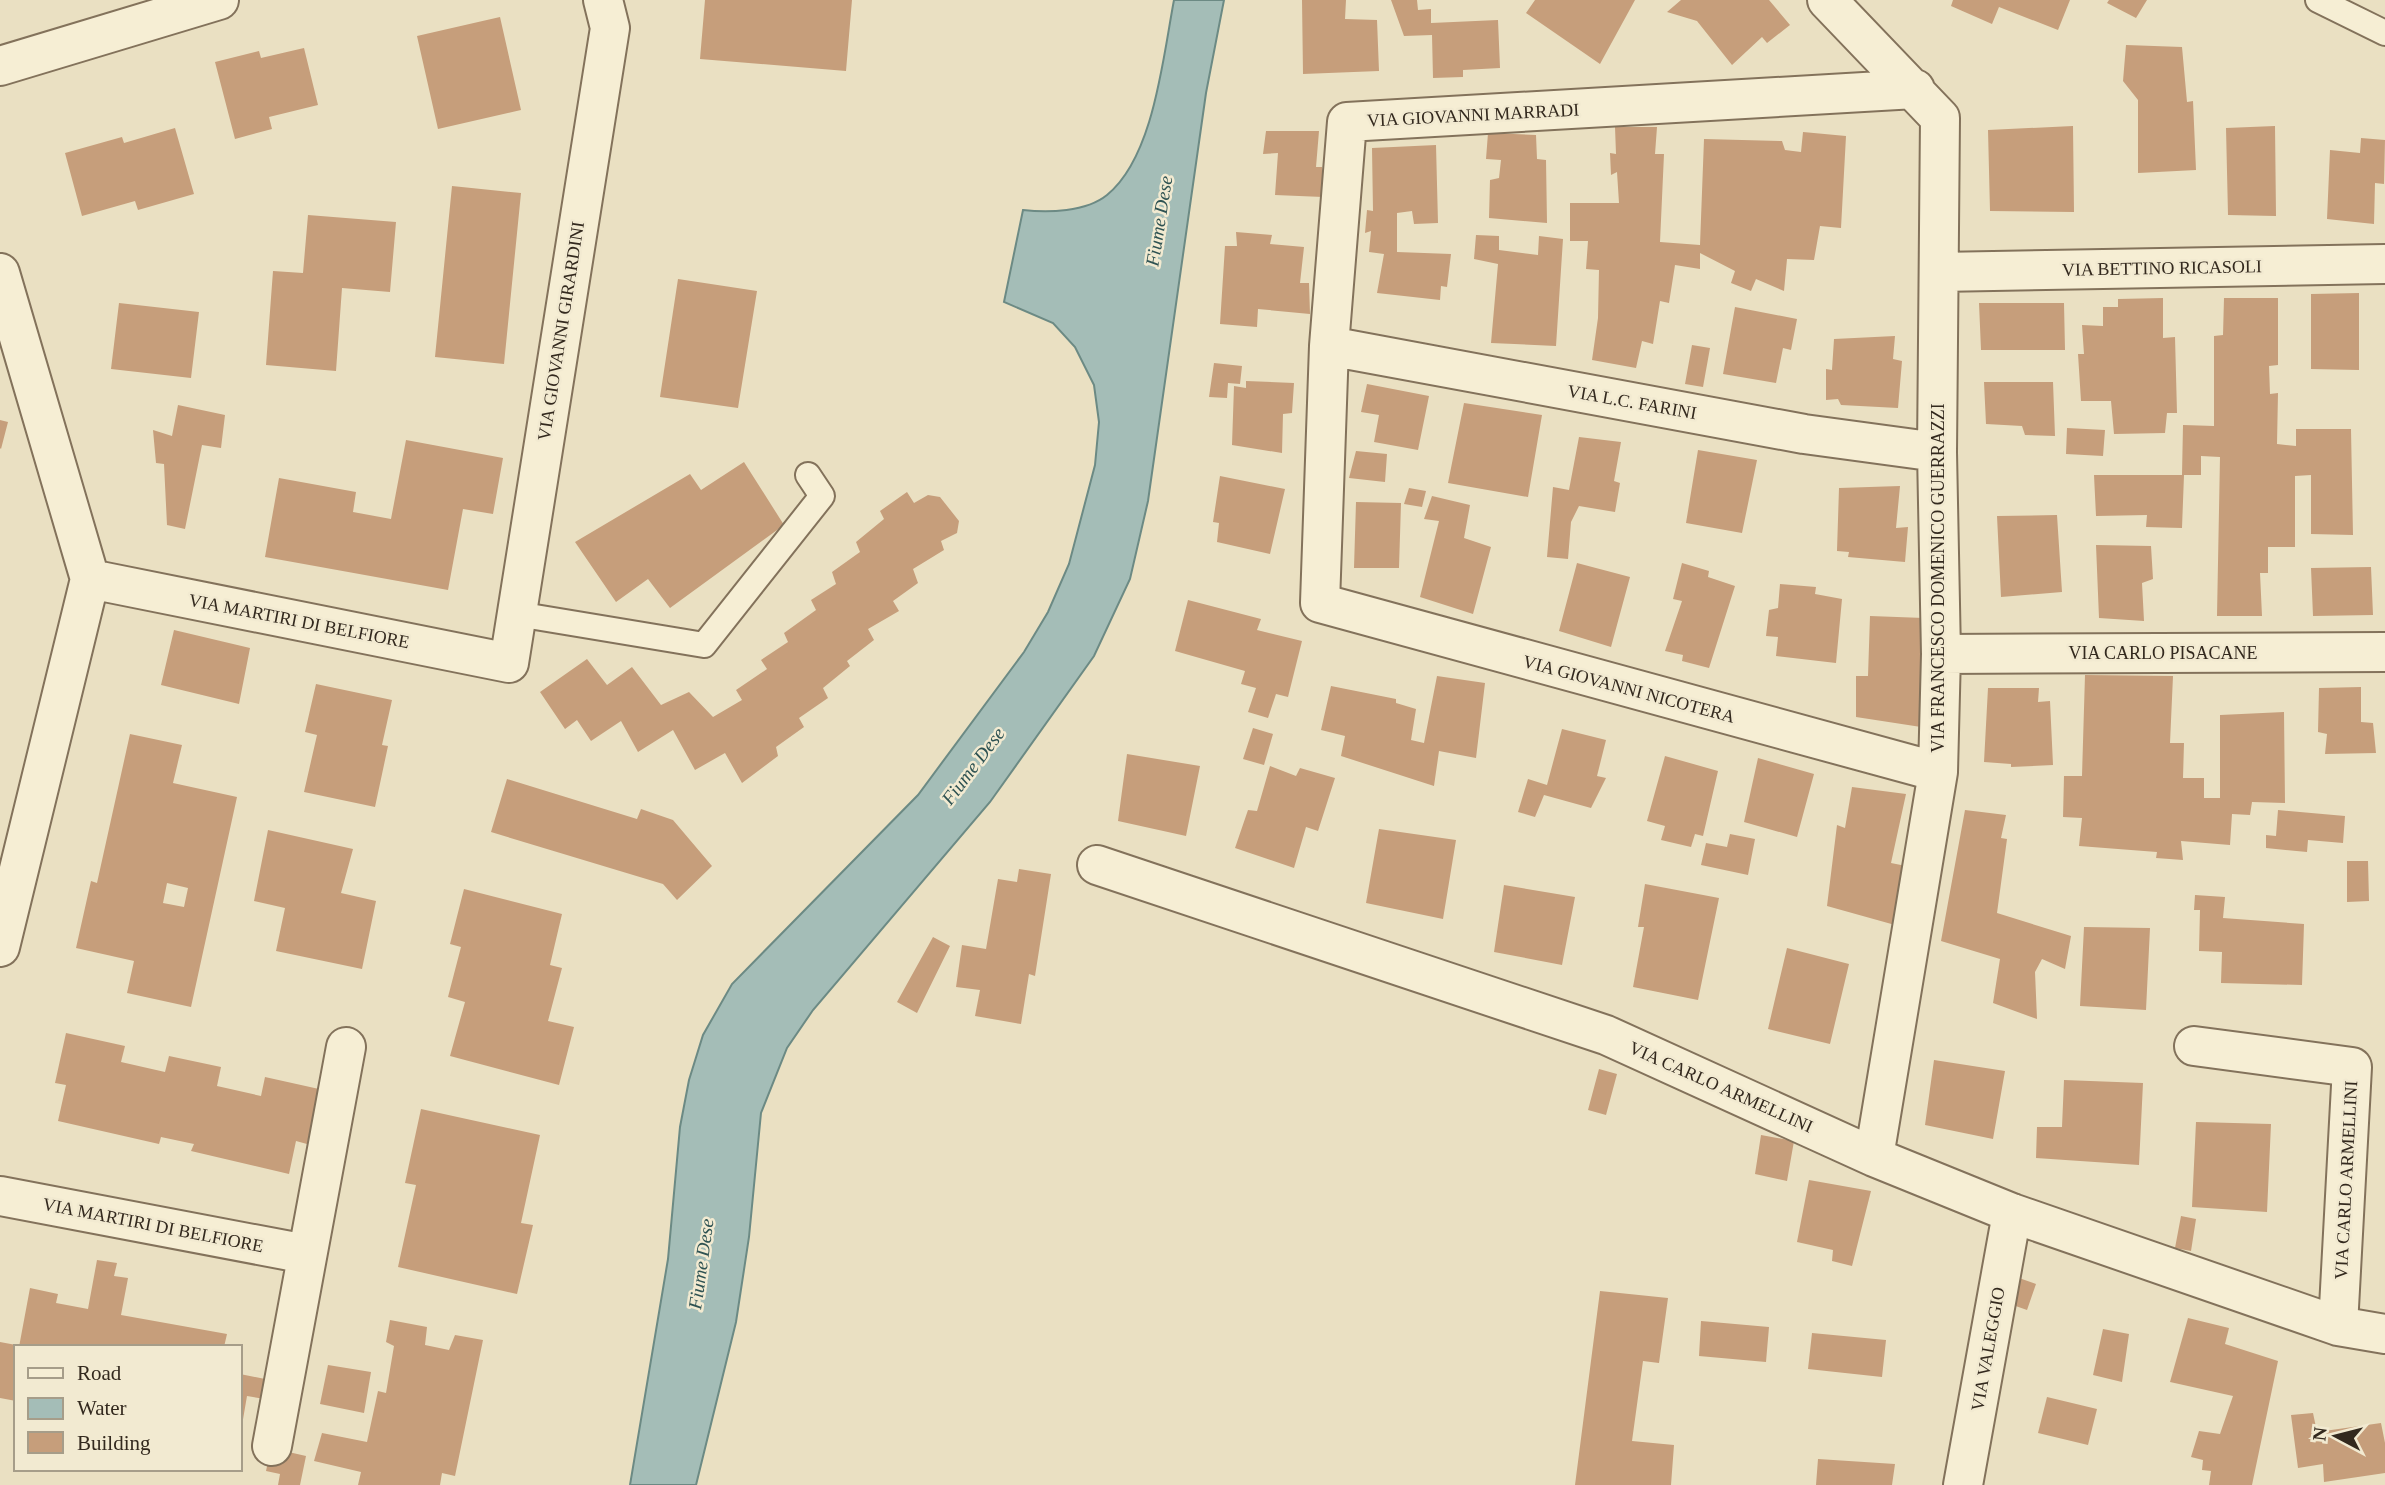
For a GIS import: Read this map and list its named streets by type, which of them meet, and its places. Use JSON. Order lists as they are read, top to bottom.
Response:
{
  "streets": {
    "street": [
      "VIA GIOVANNI MARRADI",
      "VIA BETTINO RICASOLI",
      "VIA GIOVANNI GIRARDINI",
      "VIA L.C. FARINI",
      "VIA FRANCESCO DOMENICO GUERRAZZI",
      "VIA MARTIRI DI BELFIORE",
      "VIA CARLO PISACANE",
      "VIA GIOVANNI NICOTERA",
      "VIA CARLO ARMELLINI",
      "VIA VALEGGIO"
    ]
  },
  "crossings": [
    ["VIA GIOVANNI MARRADI", "VIA L.C. FARINI"],
    ["VIA GIOVANNI MARRADI", "VIA FRANCESCO DOMENICO GUERRAZZI"],
    ["VIA GIOVANNI MARRADI", "VIA GIOVANNI NICOTERA"],
    ["VIA BETTINO RICASOLI", "VIA FRANCESCO DOMENICO GUERRAZZI"],
    ["VIA GIOVANNI GIRARDINI", "VIA MARTIRI DI BELFIORE"],
    ["VIA L.C. FARINI", "VIA FRANCESCO DOMENICO GUERRAZZI"],
    ["VIA FRANCESCO DOMENICO GUERRAZZI", "VIA CARLO PISACANE"],
    ["VIA FRANCESCO DOMENICO GUERRAZZI", "VIA GIOVANNI NICOTERA"],
    ["VIA FRANCESCO DOMENICO GUERRAZZI", "VIA CARLO ARMELLINI"],
    ["VIA CARLO ARMELLINI", "VIA VALEGGIO"]
  ],
  "water": ["Fiume Dese"],
  "legend": ["Road", "Water", "Building"],
  "north": "left"
}
